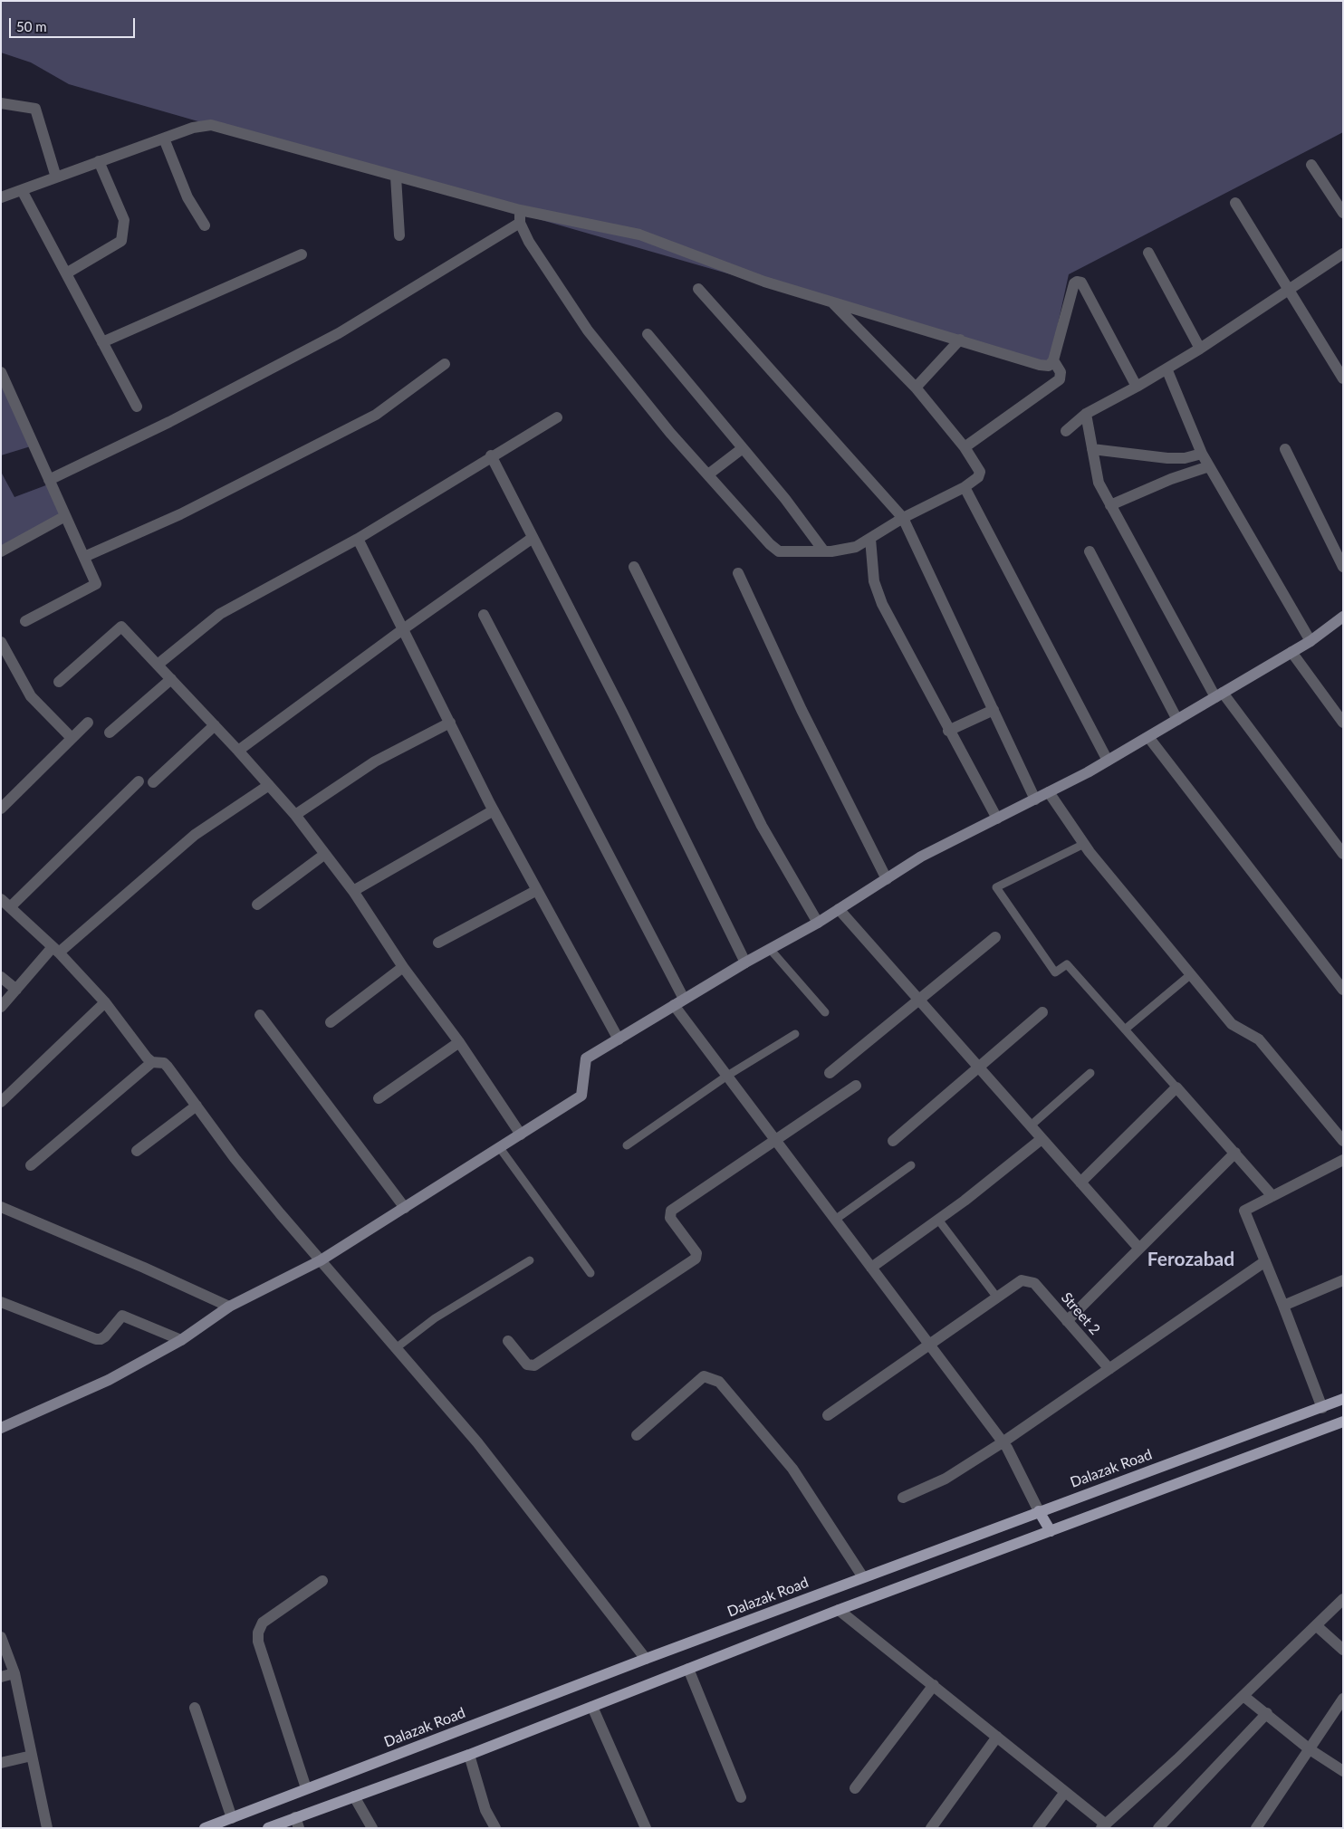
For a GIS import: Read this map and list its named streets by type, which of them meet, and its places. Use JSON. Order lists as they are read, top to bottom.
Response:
{
  "streets": {
    "main road": ["Dalazak Road"],
    "street": ["Street 2"]
  },
  "districts": ["Ferozabad"],
  "scale_bar": "50 m"
}
